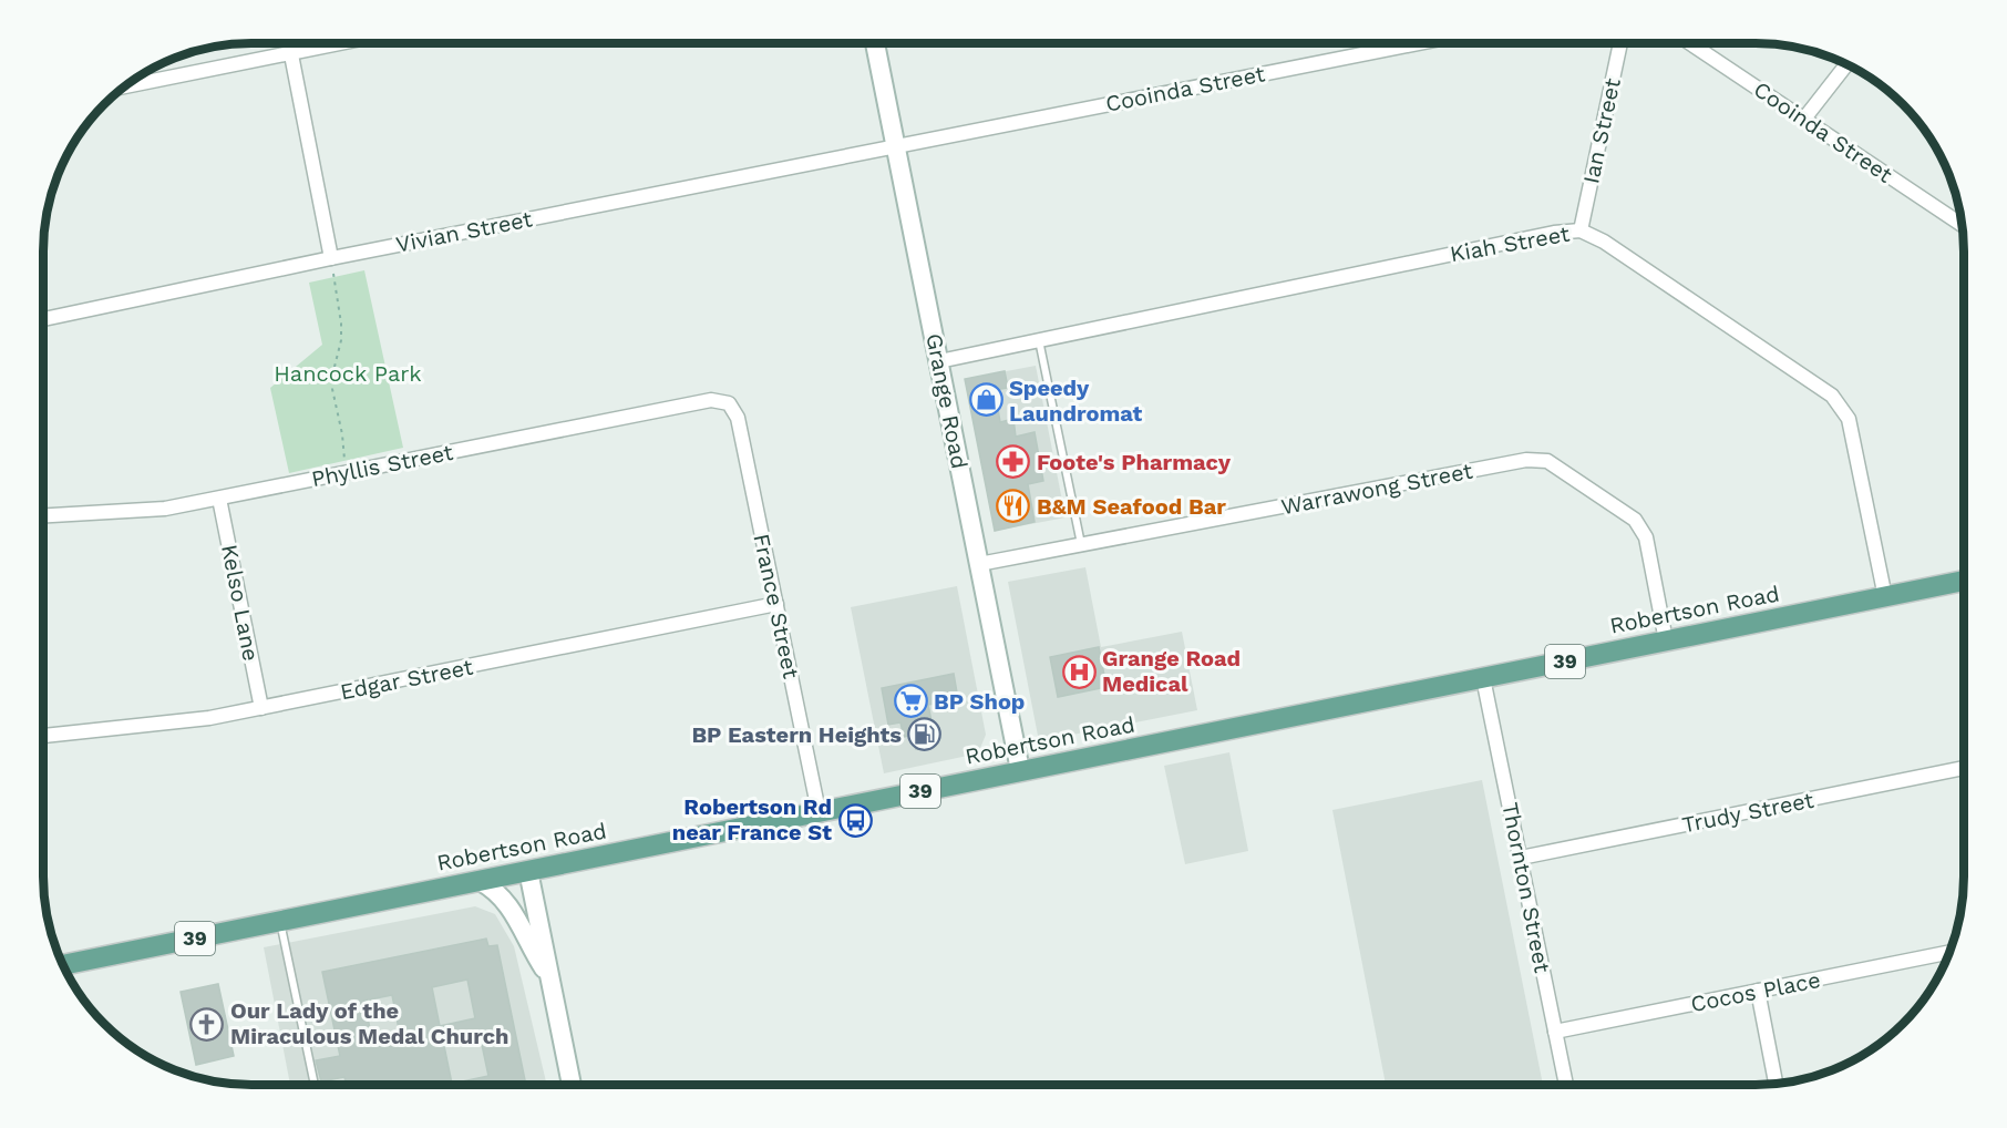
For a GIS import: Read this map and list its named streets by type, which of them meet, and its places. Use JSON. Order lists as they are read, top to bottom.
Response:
{
  "streets": {
    "main road": ["Grange Road", "Robertson Road", "39"],
    "street": [
      "Cooinda Street",
      "Ian Street",
      "Vivian Street",
      "Kiah Street",
      "Phyllis Street",
      "Warrawong Street",
      "Kelso Lane",
      "France Street",
      "Edgar Street",
      "Trudy Street",
      "Thornton Street",
      "Cocos Place"
    ]
  },
  "crossings": [
    ["Cooinda Street", "Vivian Street"],
    ["Cooinda Street", "Grange Road"],
    ["Ian Street", "Kiah Street"],
    ["Vivian Street", "Grange Road"],
    ["Kiah Street", "Grange Road"],
    ["Kiah Street", "Robertson Road"],
    ["Grange Road", "Warrawong Street"],
    ["Grange Road", "Robertson Road"],
    ["Phyllis Street", "Kelso Lane"],
    ["Phyllis Street", "France Street"],
    ["Warrawong Street", "Robertson Road"],
    ["Kelso Lane", "Edgar Street"],
    ["France Street", "Robertson Road"],
    ["France Street", "Edgar Street"],
    ["Robertson Road", "Thornton Street"],
    ["Trudy Street", "Thornton Street"],
    ["Thornton Street", "Cocos Place"]
  ],
  "parks": ["Hancock Park"],
  "places": {
    "shop": ["Speedy Laundromat"],
    "pharmacy": ["Foote's Pharmacy"],
    "restaurant": ["B&M Seafood Bar"],
    "hospital": ["Grange Road Medical"],
    "supermarket": ["BP Shop"],
    "fuel station": ["BP Eastern Heights"],
    "bus stop": ["Robertson Rd near France St"],
    "church": ["Our Lady of the Miraculous Medal Church"]
  }
}
